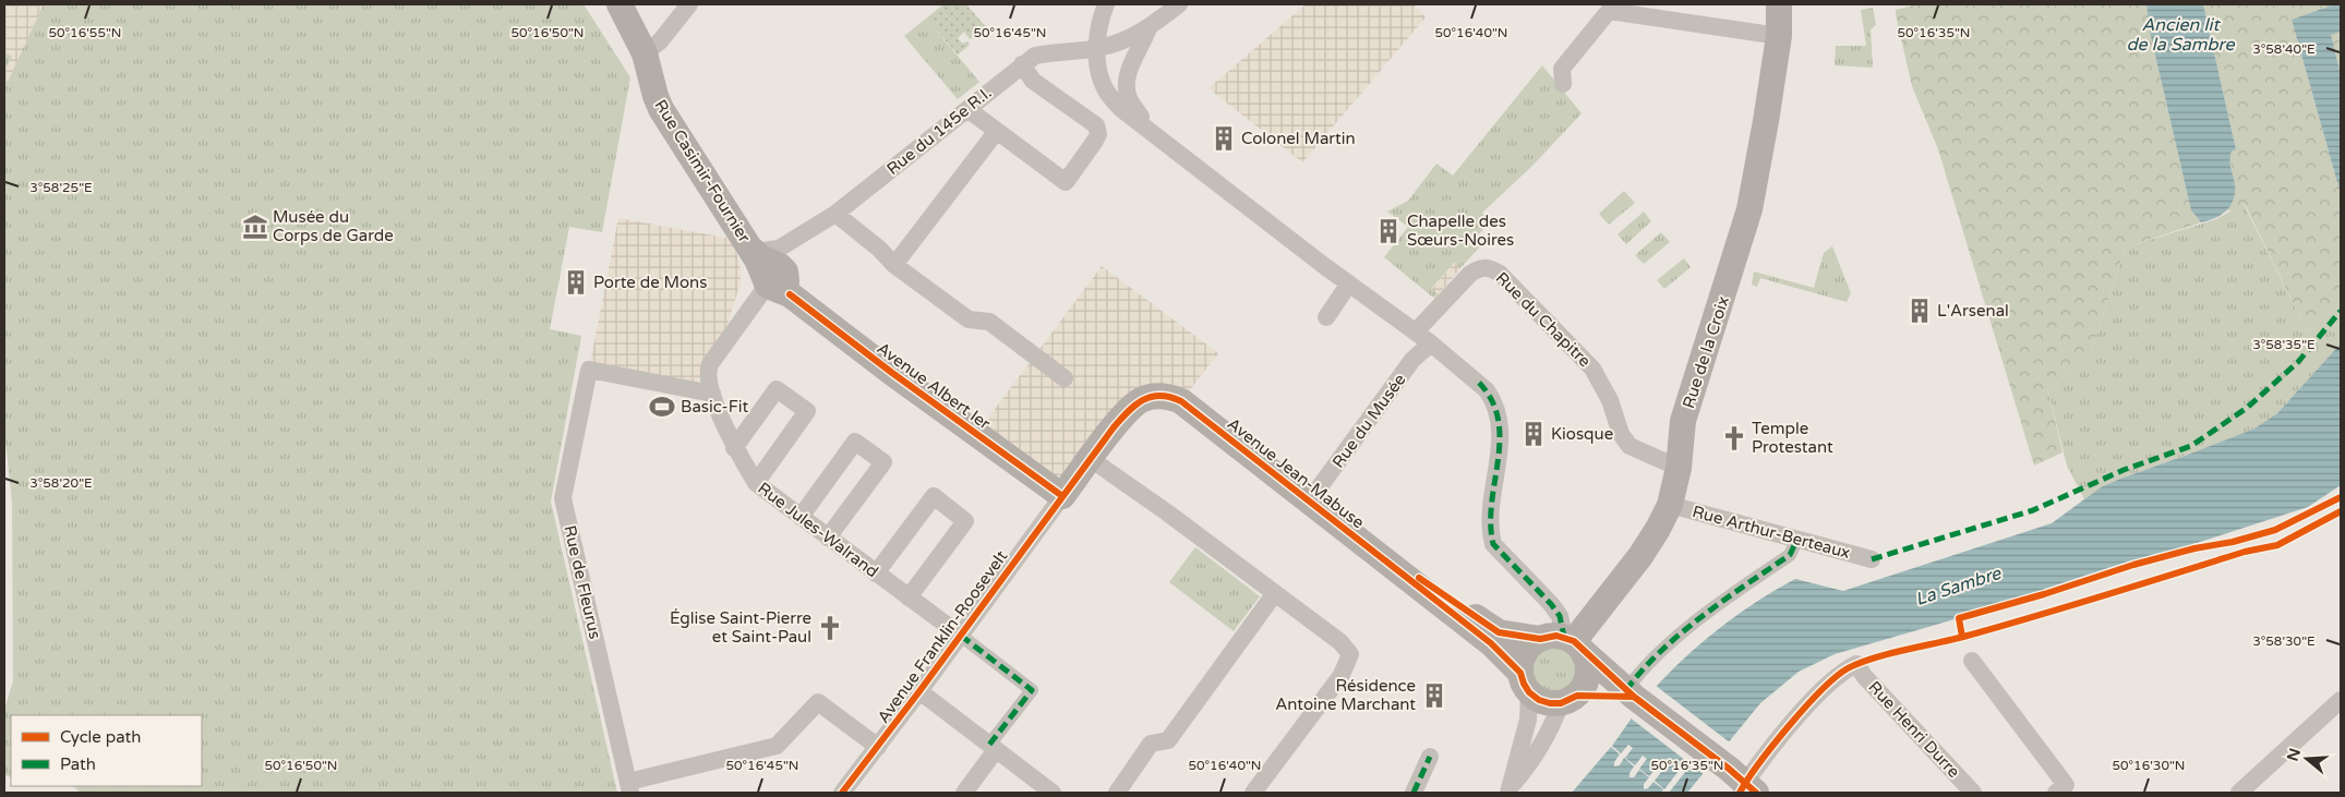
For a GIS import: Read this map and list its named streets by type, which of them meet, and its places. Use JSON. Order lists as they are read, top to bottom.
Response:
{
  "streets": {
    "main road": [
      "Rue Casimir-Fournier",
      "Rue de la Croix",
      "Avenue Albert Ier",
      "Avenue Jean-Mabuse"
    ],
    "street": [
      "Rue du 145e R.I.",
      "Rue du Chapitre",
      "Rue du Musée",
      "Rue Jules-Walrand",
      "Rue Arthur-Berteaux",
      "Rue de Fleurus",
      "Avenue Franklin-Roosevelt",
      "Rue Henri Durre"
    ]
  },
  "crossings": [
    ["Rue du 145e R.I.", "Rue Casimir-Fournier"],
    ["Rue du 145e R.I.", "Avenue Albert Ier"],
    ["Rue Casimir-Fournier", "Avenue Albert Ier"],
    ["Rue du Chapitre", "Rue de la Croix"],
    ["Rue de la Croix", "Avenue Jean-Mabuse"],
    ["Rue de la Croix", "Rue Arthur-Berteaux"],
    ["Avenue Albert Ier", "Avenue Jean-Mabuse"],
    ["Avenue Albert Ier", "Rue Jules-Walrand"],
    ["Avenue Albert Ier", "Avenue Franklin-Roosevelt"],
    ["Rue du Musée", "Avenue Jean-Mabuse"],
    ["Avenue Jean-Mabuse", "Avenue Franklin-Roosevelt"],
    ["Rue Jules-Walrand", "Rue de Fleurus"],
    ["Rue Jules-Walrand", "Avenue Franklin-Roosevelt"]
  ],
  "water": ["Ancien lit de la Sambre", "La Sambre"],
  "places": {
    "building": [
      "Colonel Martin",
      "Chapelle des Sœurs-Noires",
      "Porte de Mons",
      "L'Arsenal",
      "Kiosque",
      "Résidence Antoine Marchant"
    ],
    "museum": ["Musée du Corps de Garde"],
    "sports": ["Basic-Fit"],
    "church": ["Temple Protestant", "Église Saint-Pierre et Saint-Paul"]
  },
  "legend": ["Cycle path", "Path"],
  "north": "left",
  "coordinates": [
    "50°16'55\"N",
    "50°16'50\"N",
    "50°16'45\"N",
    "50°16'40\"N",
    "50°16'35\"N",
    "3°58'40\"E",
    "3°58'25\"E",
    "3°58'35\"E",
    "3°58'20\"E",
    "3°58'30\"E",
    "50°16'30\"N"
  ]
}
